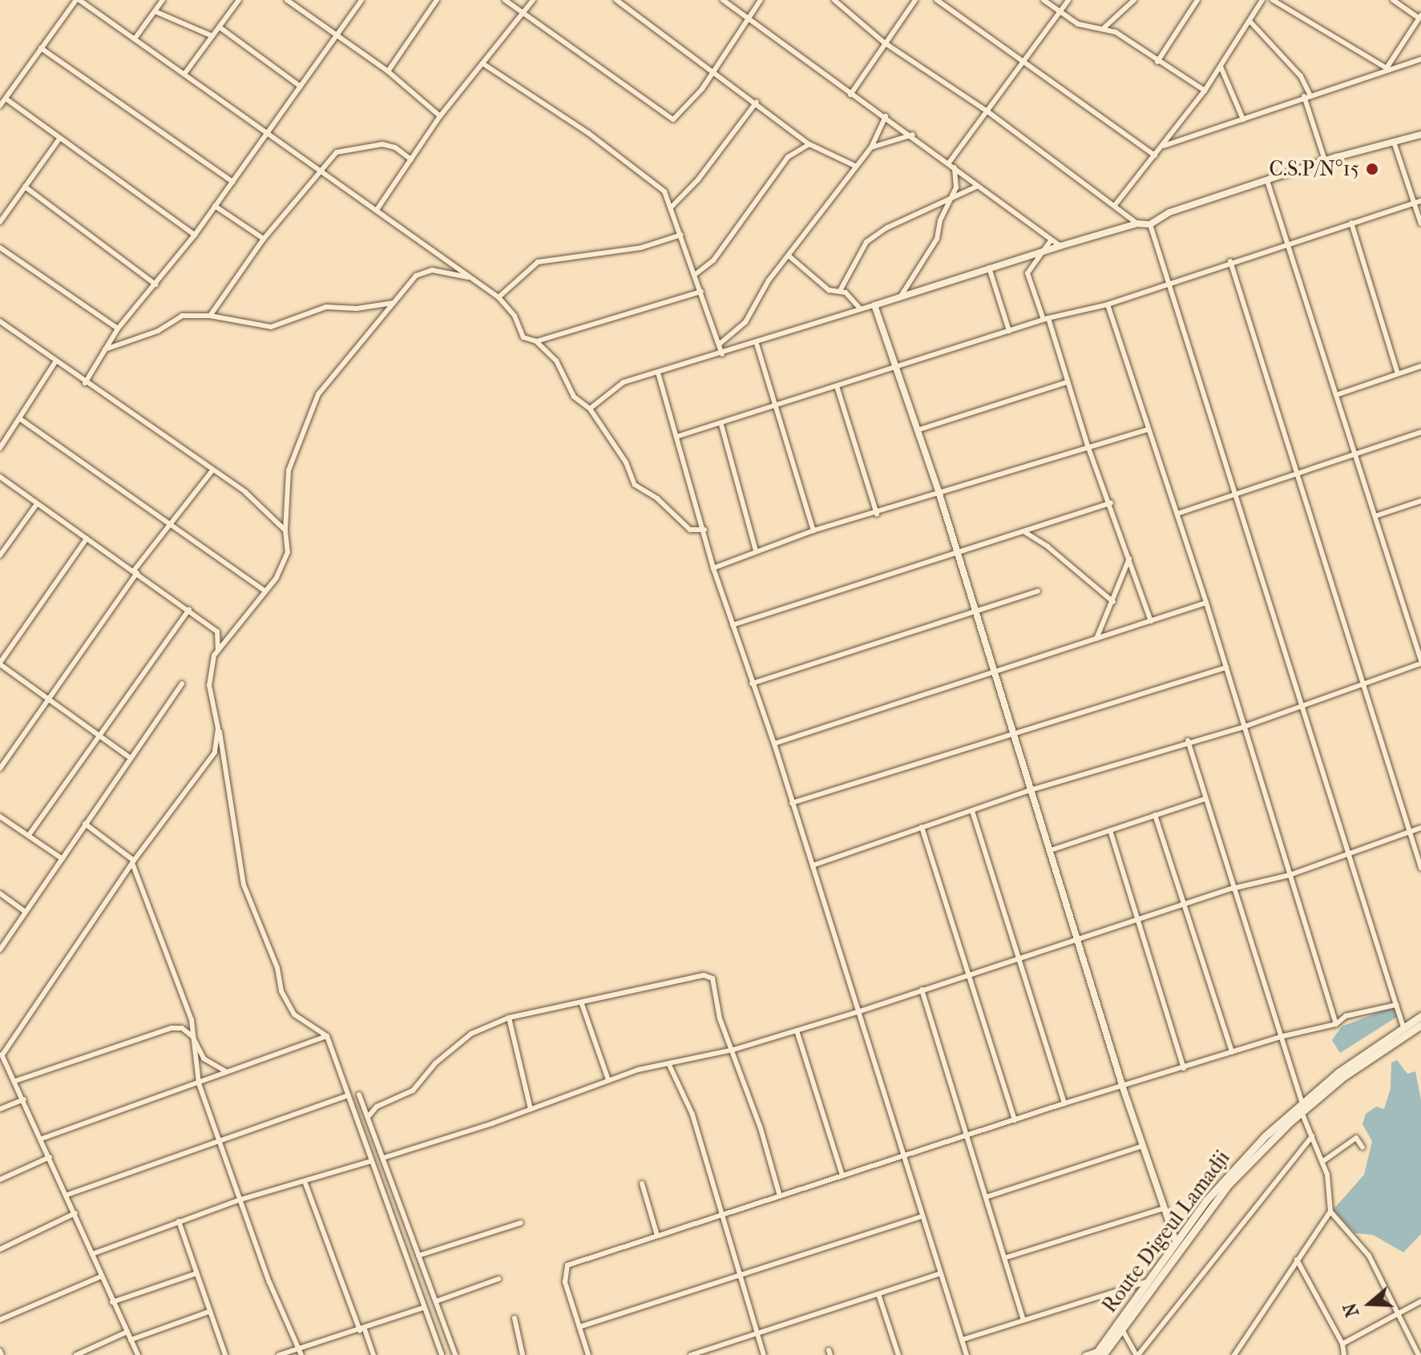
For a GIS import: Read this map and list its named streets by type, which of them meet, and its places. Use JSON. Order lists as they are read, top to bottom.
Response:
{
  "streets": {
    "main road": ["Route Digeul Lamadji"]
  },
  "places": ["C.S.P/N°15"],
  "north": "left"
}
